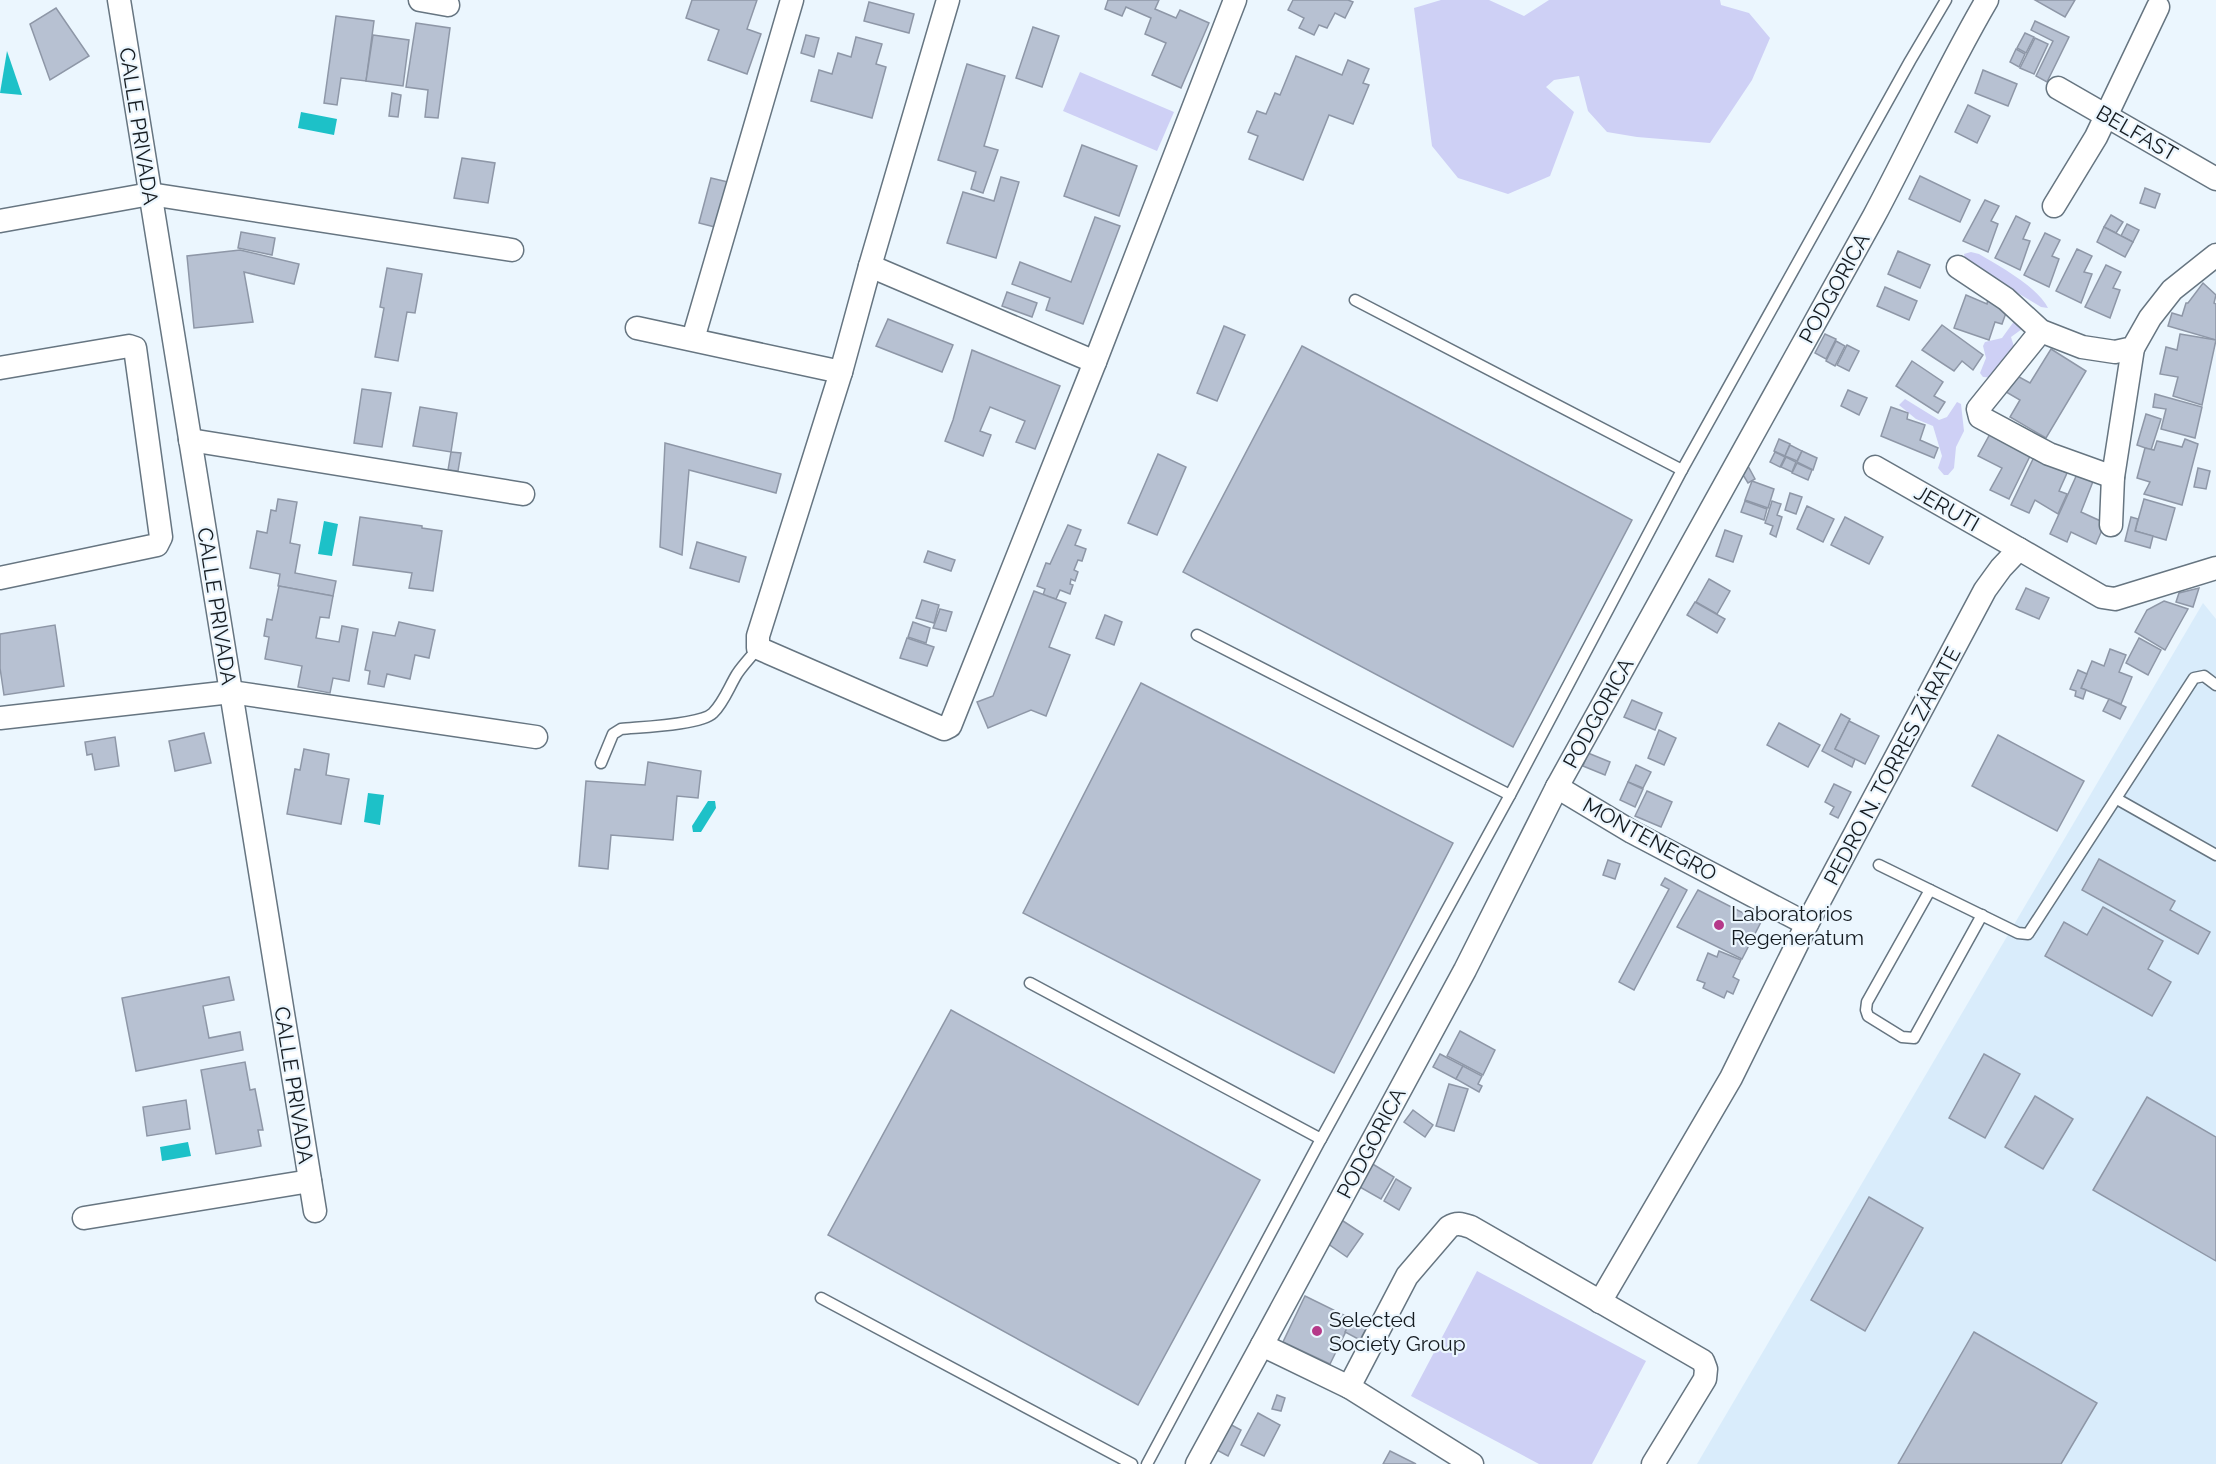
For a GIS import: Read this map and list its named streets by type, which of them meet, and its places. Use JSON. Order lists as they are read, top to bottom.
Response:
{
  "streets": {
    "street": [
      "CALLE PRIVADA",
      "BELFAST",
      "PODGORICA",
      "JERUTI",
      "PEDRO N. TORRES ZÁRATE",
      "MONTENEGRO"
    ]
  },
  "crossings": [
    ["PODGORICA", "MONTENEGRO"],
    ["JERUTI", "PEDRO N. TORRES ZÁRATE"],
    ["PEDRO N. TORRES ZÁRATE", "MONTENEGRO"]
  ],
  "places": ["Laboratorios Regeneratum", "Selected Society Group"]
}
